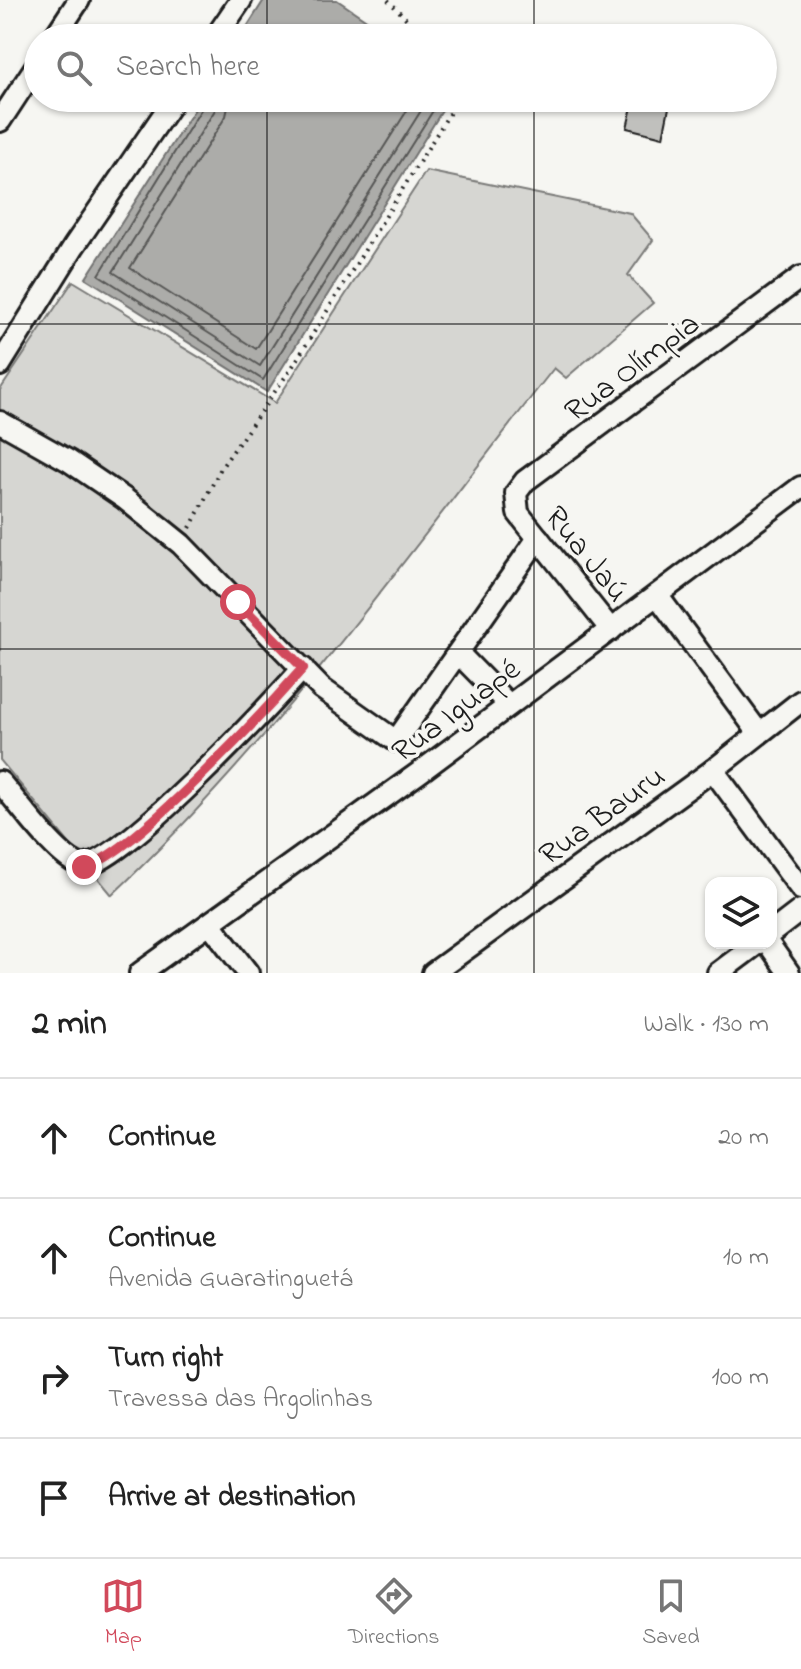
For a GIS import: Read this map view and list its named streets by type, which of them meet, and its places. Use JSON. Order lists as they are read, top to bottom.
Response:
{
  "streets": {
    "street": [
      "Rua Olímpia",
      "Rua Jaú",
      "Rua Iguapé",
      "Rua Bauru"
    ]
  },
  "crossings": [
    ["Rua Olímpia", "Rua Jaú"],
    ["Rua Jaú", "Rua Iguapé"]
  ],
  "page": {
    "search": "Search here",
    "heading": ["2 min", "Walk · 130 m"],
    "list": [
      ["Continue", "20 m"],
      ["Continue", "Avenida Guaratinguetá", "10 m"],
      ["Turn right", "Travessa das Argolinhas", "100 m"],
      "Arrive at destination"
    ],
    "nav": ["Map", "Directions", "Saved"]
  }
}
